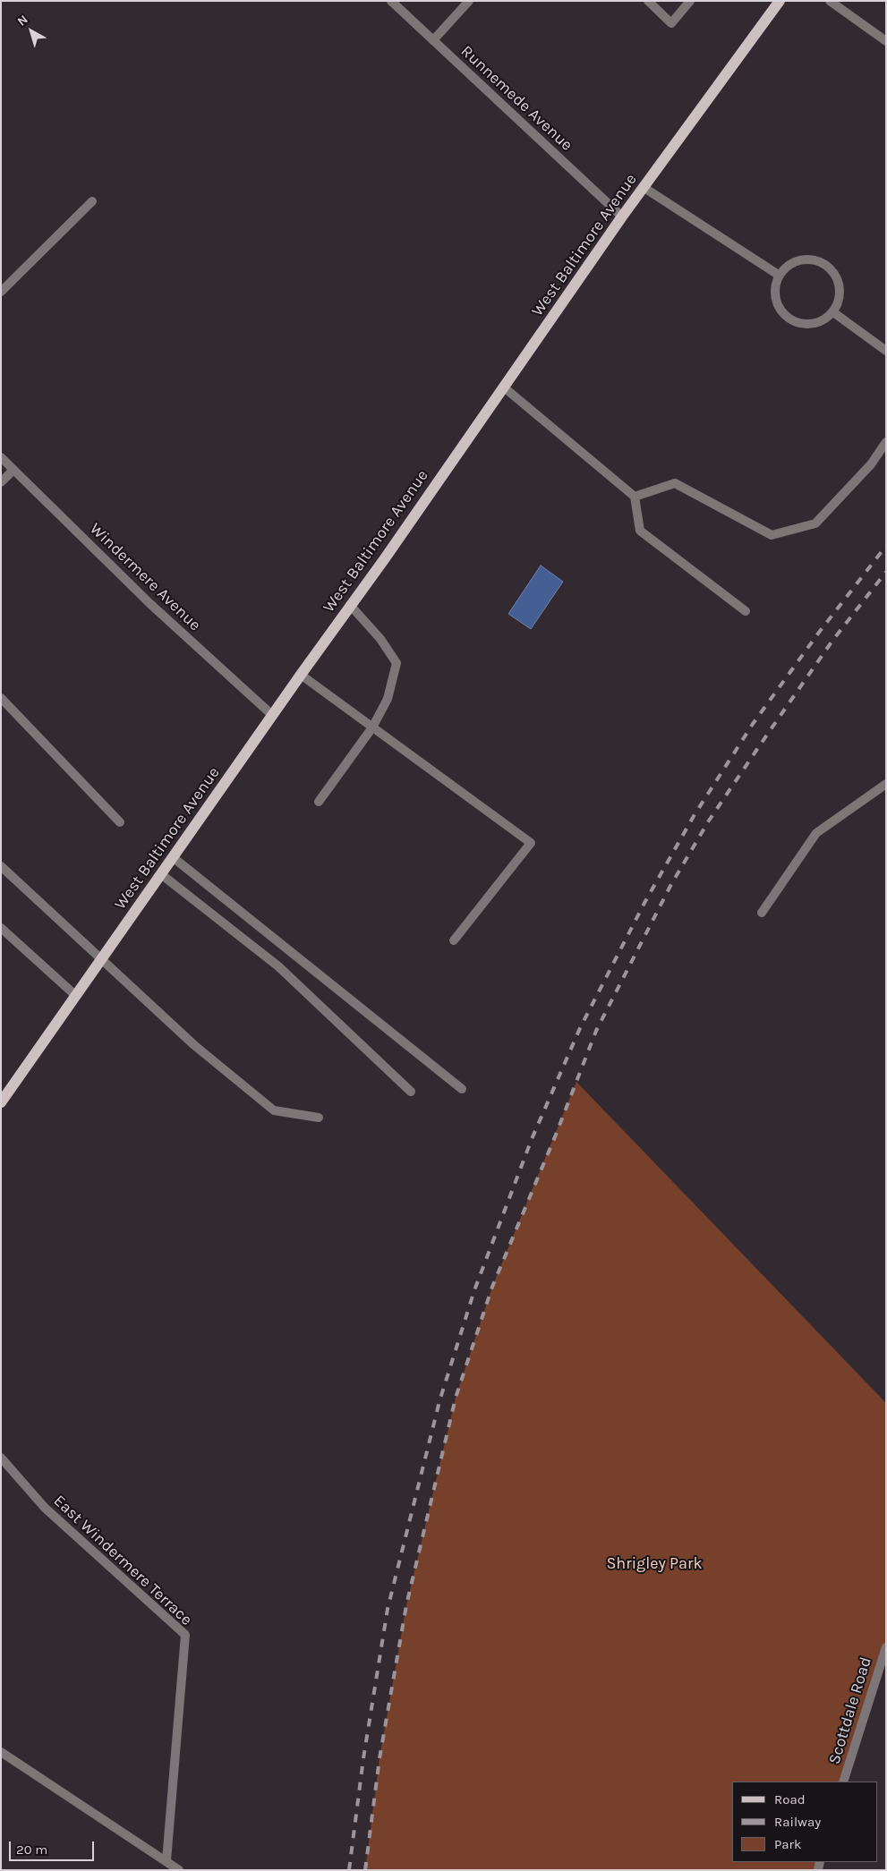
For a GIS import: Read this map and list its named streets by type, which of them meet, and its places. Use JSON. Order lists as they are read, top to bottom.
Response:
{
  "streets": {
    "main road": ["West Baltimore Avenue"],
    "street": [
      "Runnemede Avenue",
      "Windermere Avenue",
      "East Windermere Terrace",
      "Scottdale Road"
    ]
  },
  "crossings": [
    ["Runnemede Avenue", "West Baltimore Avenue"],
    ["West Baltimore Avenue", "Windermere Avenue"]
  ],
  "parks": ["Shrigley Park"],
  "legend": ["Road", "Railway", "Park"],
  "scale_bar": "20 m",
  "north": "top left"
}
